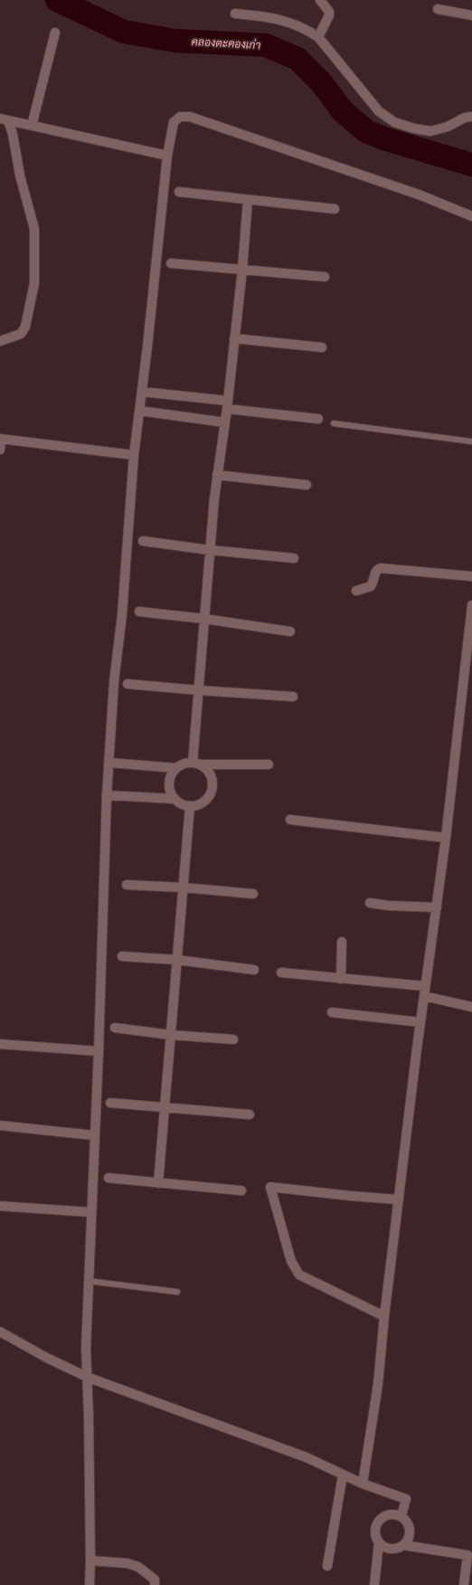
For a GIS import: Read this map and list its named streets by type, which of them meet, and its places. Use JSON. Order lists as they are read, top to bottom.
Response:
{
  "water": ["คลองตะคองเก่า"]
}
